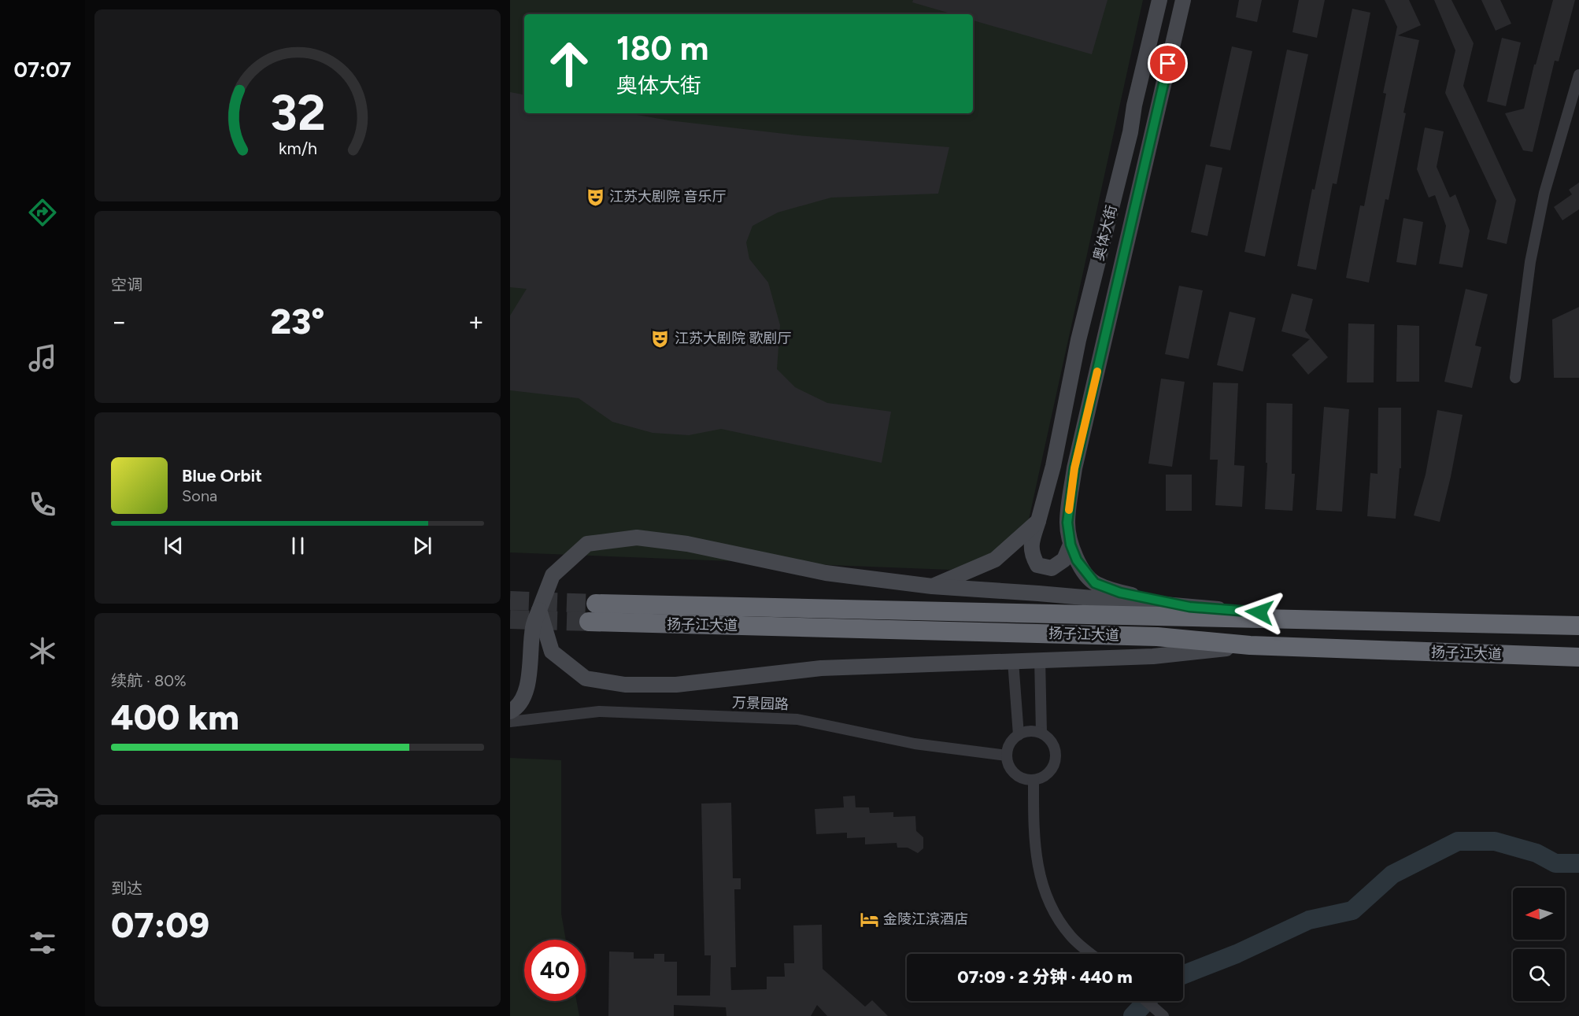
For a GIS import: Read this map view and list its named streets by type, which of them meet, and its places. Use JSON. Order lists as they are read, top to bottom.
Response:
{
  "streets": {
    "highway": ["扬子江大道"],
    "street": ["奥体大街", "万景园路"]
  },
  "places": {
    "theatre": ["江苏大剧院 音乐厅", "江苏大剧院 歌剧厅"],
    "hotel": ["金陵江滨酒店"]
  },
  "north": "left",
  "page": {
    "tabs": "07:07",
    "turn": ["180 m", "奥体大街"],
    "tile": [
      "空调",
      ["续航 · 80%", "400 km"],
      ["到达", "07:09"]
    ],
    "heat": ["−", "23°", "+"],
    "song": ["Blue Orbit", "Sona"],
    "limit": "40",
    "trip": "07:09 · 2 分钟 · 440 m",
    "gauge": ["32", "km/h"]
  }
}
